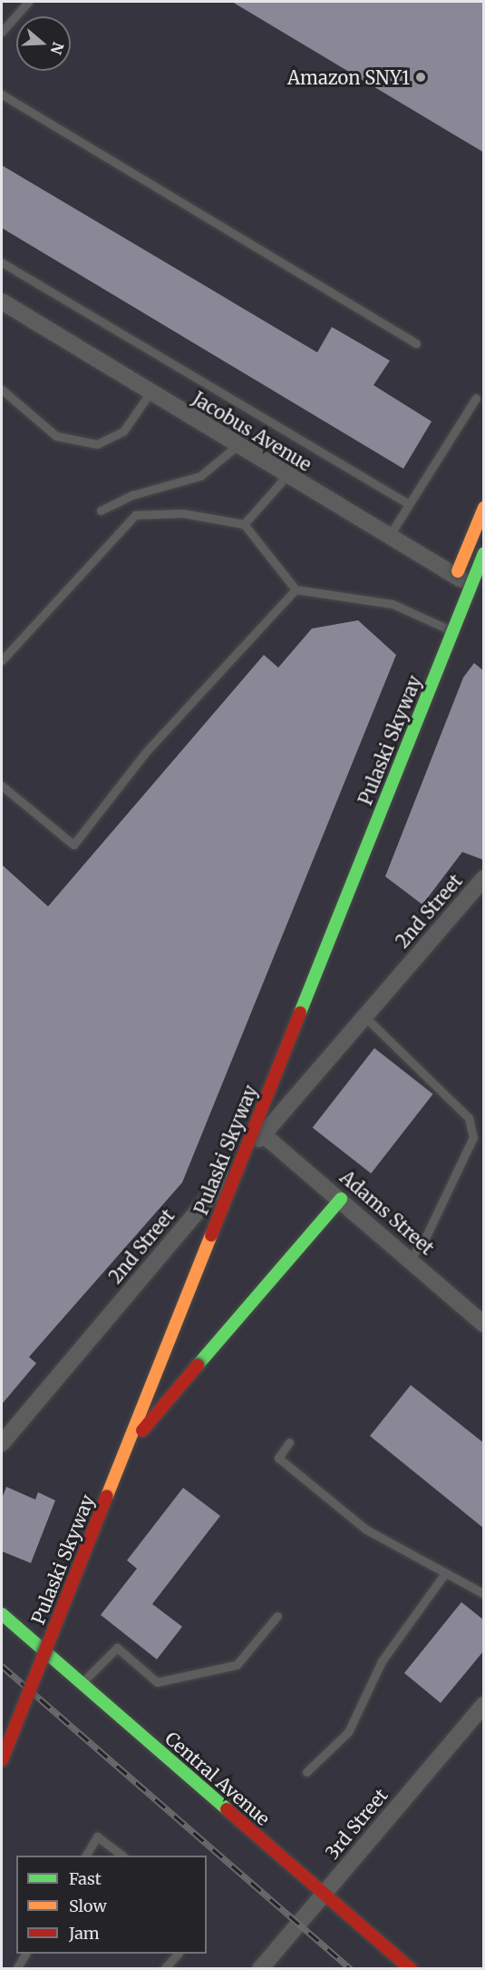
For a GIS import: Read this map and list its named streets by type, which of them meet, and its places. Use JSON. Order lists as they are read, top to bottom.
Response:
{
  "streets": {
    "main road": ["Pulaski Skyway", "Central Avenue"],
    "street": [
      "Jacobus Avenue",
      "2nd Street",
      "Adams Street",
      "3rd Street"
    ]
  },
  "crossings": [
    ["2nd Street", "Adams Street"],
    ["Central Avenue", "3rd Street"]
  ],
  "places": ["Amazon SNY1"],
  "legend": ["Fast", "Slow", "Jam"],
  "north": "right"
}
